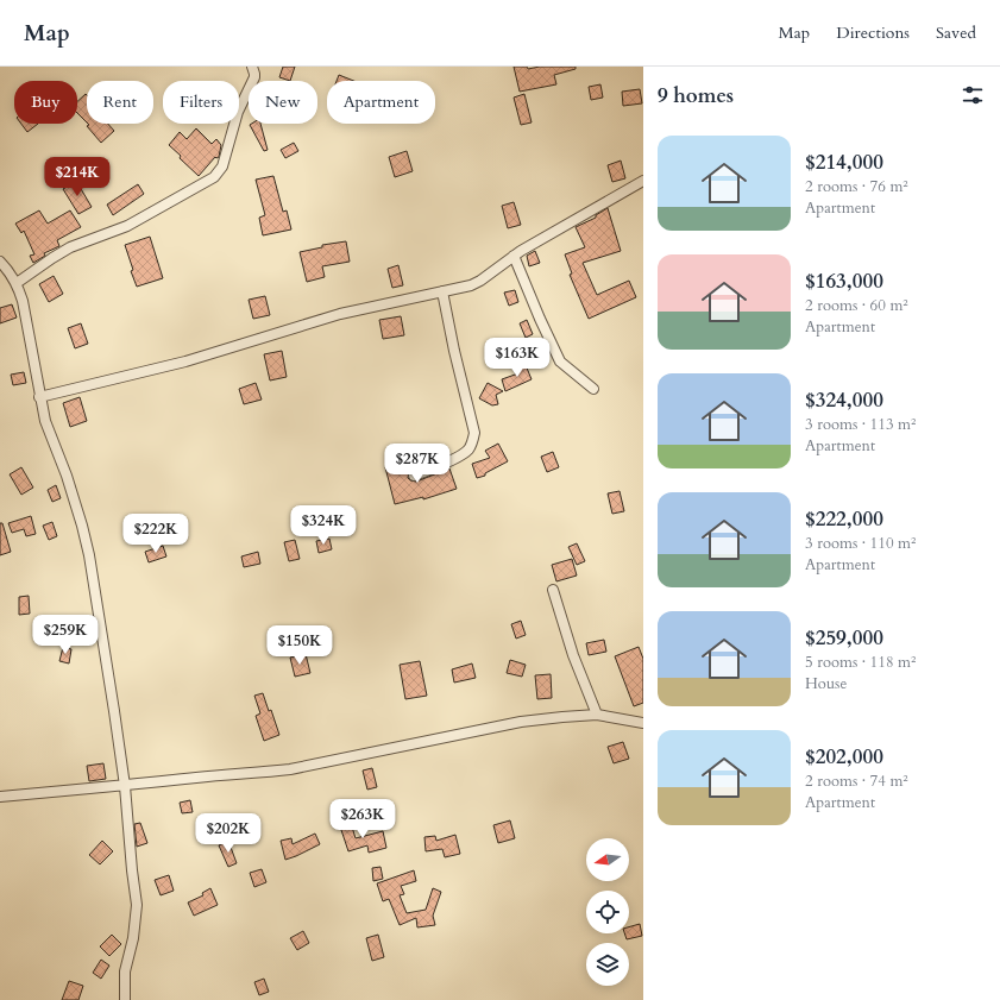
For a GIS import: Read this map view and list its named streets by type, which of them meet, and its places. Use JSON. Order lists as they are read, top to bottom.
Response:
{
  "north": "left",
  "page": {
    "header": "Map",
    "nav": ["Map", "Directions", "Saved"],
    "heading": "9 homes",
    "chip": [
      "Buy",
      "Rent",
      "Filters",
      "New",
      "Apartment"
    ],
    "list": [
      {
        "name": "$214,000",
        "note": "2 rooms · 76 m² · Apartment"
      },
      {
        "name": "$163,000",
        "note": "2 rooms · 60 m² · Apartment"
      },
      {
        "name": "$324,000",
        "note": "3 rooms · 113 m² · Apartment"
      },
      {
        "name": "$222,000",
        "note": "3 rooms · 110 m² · Apartment"
      },
      {
        "name": "$259,000",
        "note": "5 rooms · 118 m² · House"
      },
      {
        "name": "$202,000",
        "note": "2 rooms · 74 m² · Apartment"
      }
    ],
    "price": [
      "$214K",
      "$163K",
      "$287K",
      "$324K",
      "$222K",
      "$259K",
      "$150K",
      "$263K",
      "$202K"
    ]
  }
}
